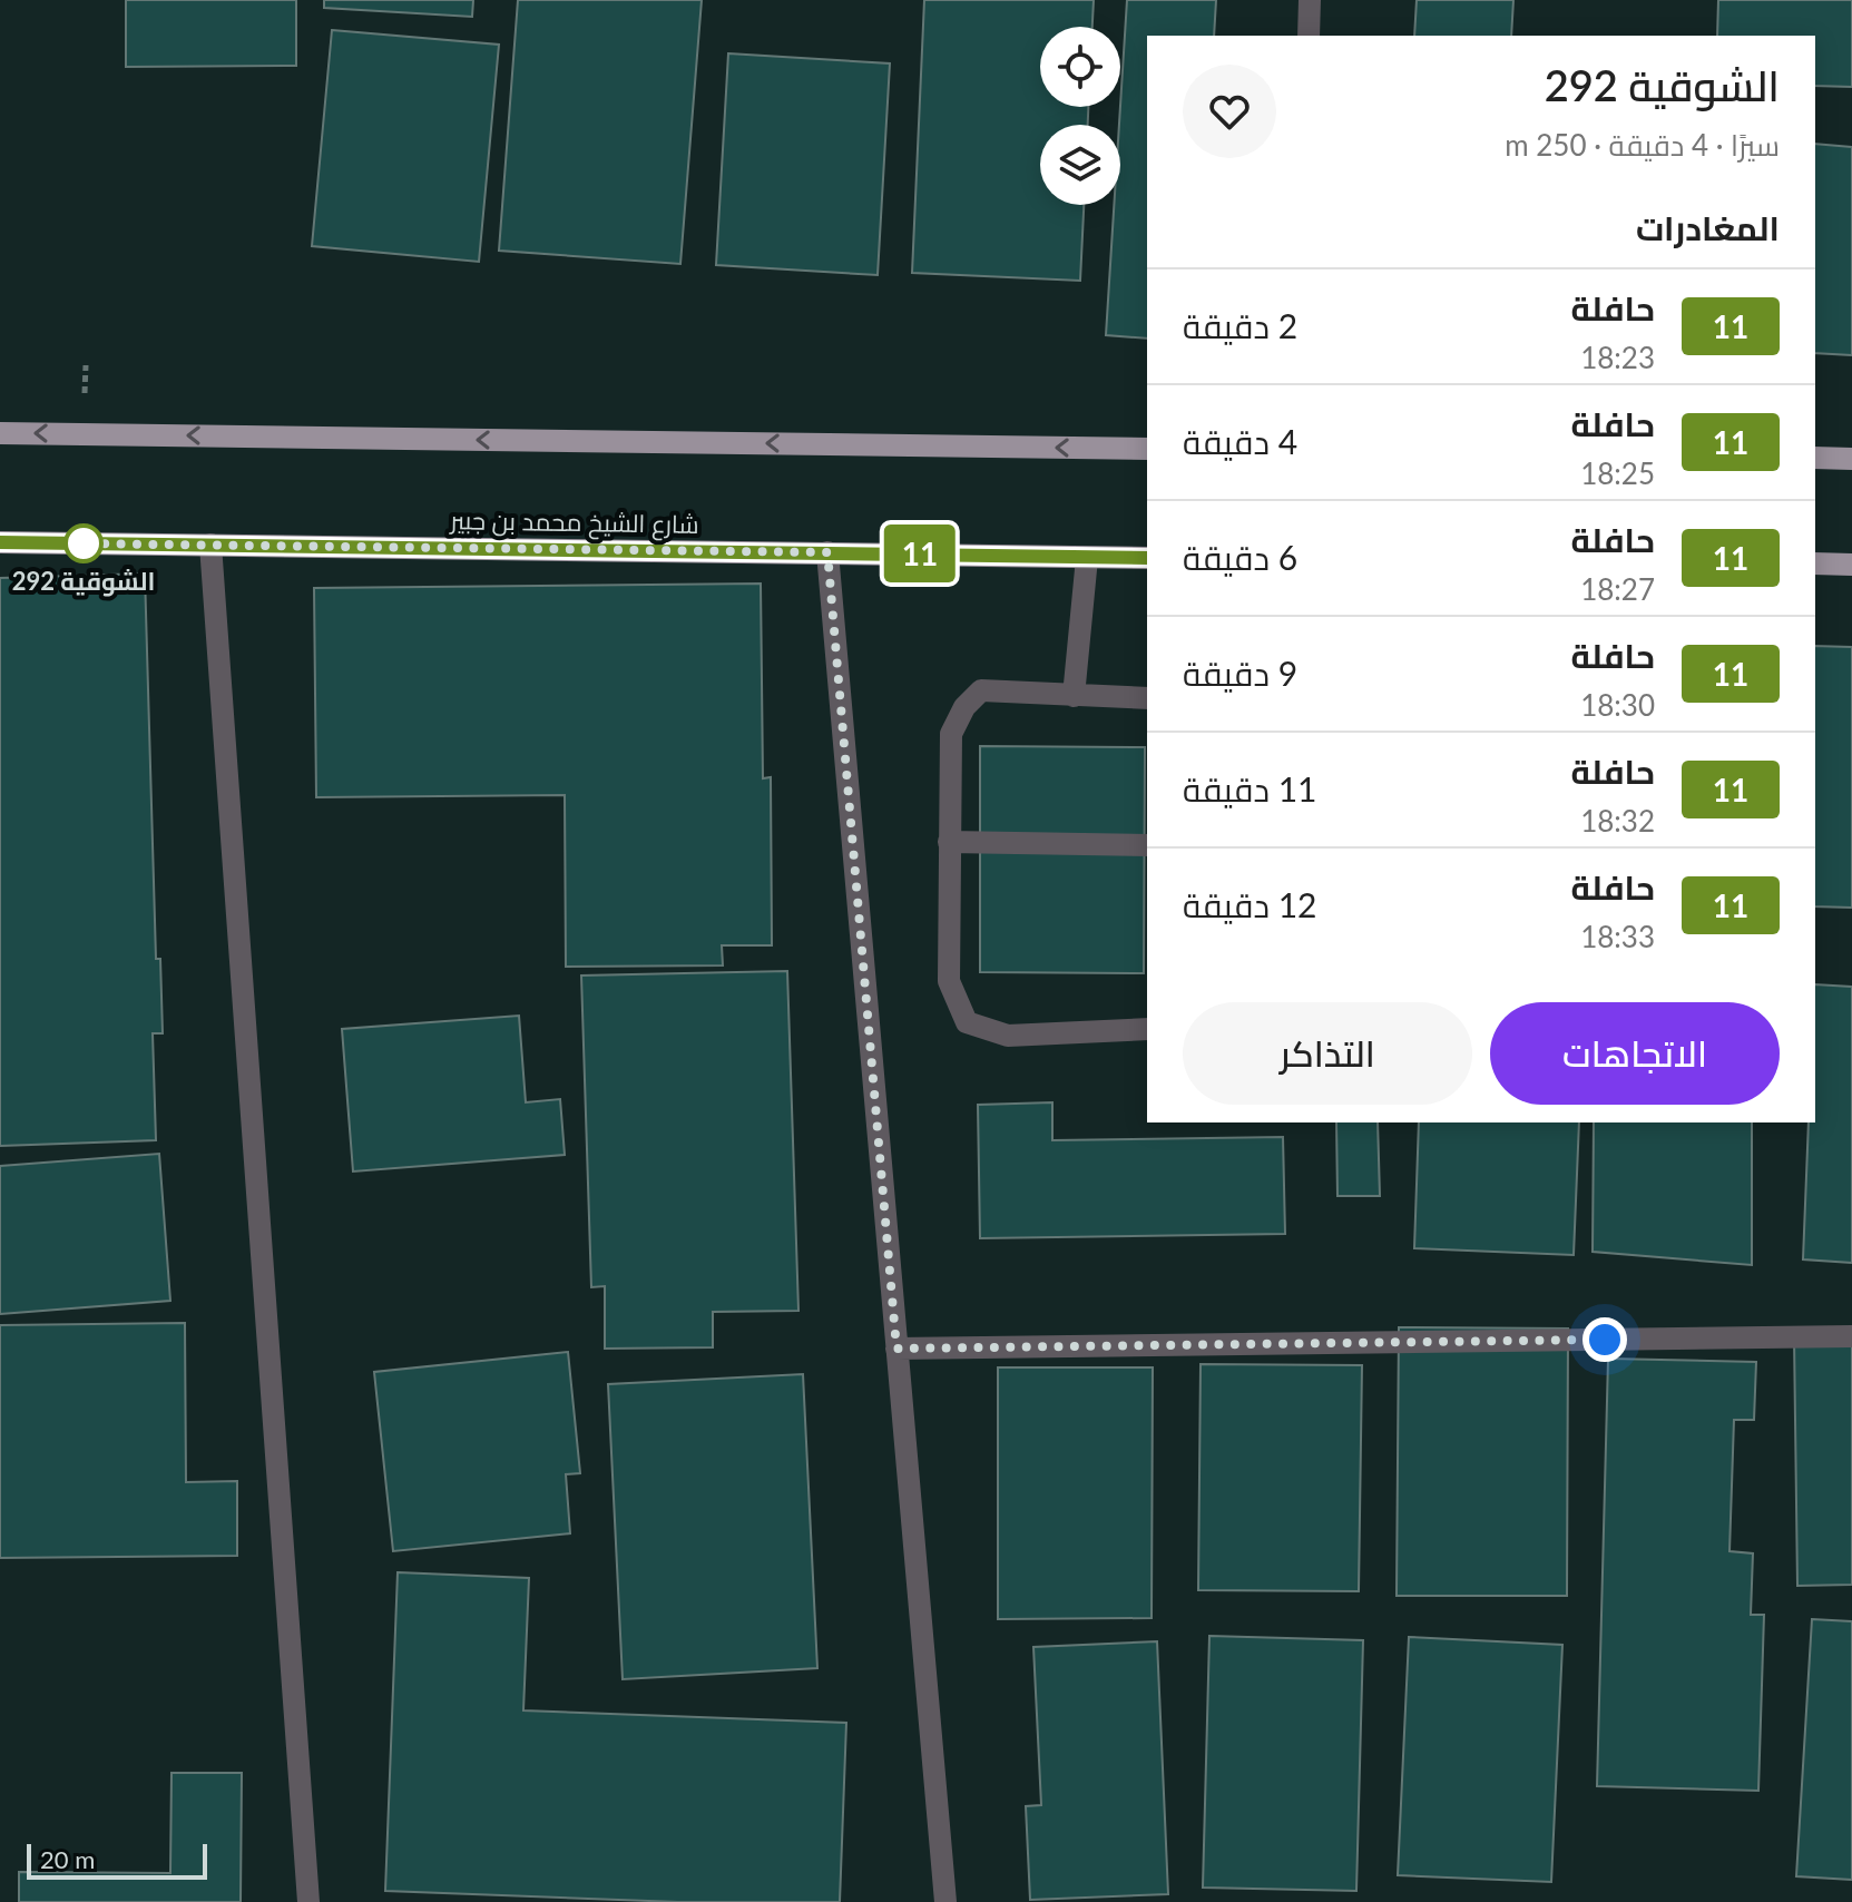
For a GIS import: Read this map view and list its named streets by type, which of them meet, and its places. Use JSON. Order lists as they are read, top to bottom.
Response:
{
  "streets": {
    "main road": ["شارع الشيخ محمد بن جبير"]
  },
  "places": ["الشوقية 292"],
  "lines": ["bus line 11"],
  "scale_bar": "20 m",
  "page": {
    "on_map": "11",
    "heading": [
      ["الشوقية 292", "سيرًا · 4 دقيقة · 250 m"],
      "المغادرات"
    ],
    "list": [
      {
        "mark": "11",
        "name": "حافلة",
        "note": "18:23",
        "value": "2 دقيقة"
      },
      {
        "mark": "11",
        "name": "حافلة",
        "note": "18:25",
        "value": "4 دقيقة"
      },
      {
        "mark": "11",
        "name": "حافلة",
        "note": "18:27",
        "value": "6 دقيقة"
      },
      {
        "mark": "11",
        "name": "حافلة",
        "note": "18:30",
        "value": "9 دقيقة"
      },
      {
        "mark": "11",
        "name": "حافلة",
        "note": "18:32",
        "value": "11 دقيقة"
      },
      {
        "mark": "11",
        "name": "حافلة",
        "note": "18:33",
        "value": "12 دقيقة"
      }
    ],
    "buttons": ["الاتجاهات", "التذاكر"],
    "scale": "20 m"
  }
}
